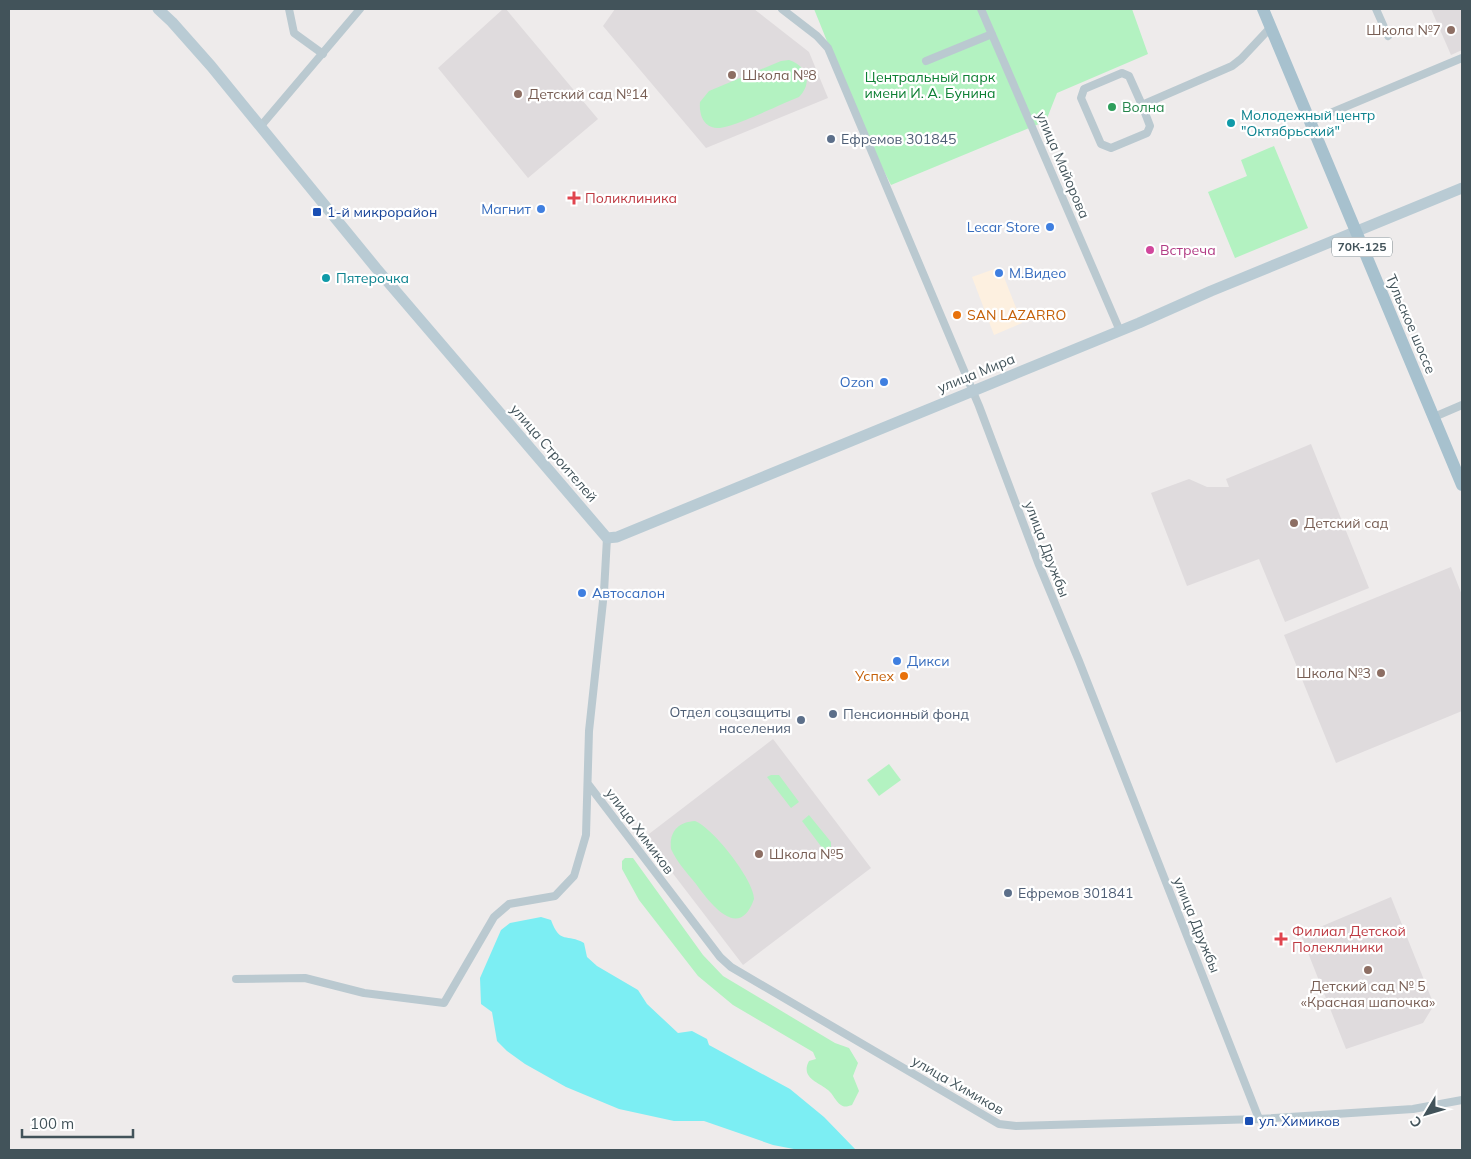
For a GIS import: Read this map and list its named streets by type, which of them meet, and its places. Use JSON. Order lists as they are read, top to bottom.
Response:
{
  "streets": {
    "main road": ["70К-125", "Тульское шоссе"],
    "street": [
      "улица Майорова",
      "улица Мира",
      "улица Строителей",
      "улица Дружбы",
      "улица Химиков"
    ]
  },
  "crossings": [
    ["улица Майорова", "улица Мира"],
    ["Тульское шоссе", "улица Мира"],
    ["улица Мира", "улица Строителей"],
    ["улица Мира", "улица Дружбы"],
    ["улица Дружбы", "улица Химиков"]
  ],
  "parks": ["Центральный парк имени И. А. Бунина"],
  "places": {
    "other": [
      "Школа №7",
      "Школа №8",
      "Детский сад №14",
      "Волна",
      "Молодежный центр \"Октябрьский\"",
      "Ефремов 301845",
      "Магнит",
      "Lecar Store",
      "Встреча",
      "М.Видео",
      "Пятерочка",
      "SAN LAZARRO",
      "Ozon",
      "Детский сад",
      "Автосалон",
      "Дикси",
      "Школа №3",
      "Успех",
      "Пенсионный фонд",
      "Отдел соцзащиты населения",
      "Школа №5",
      "Ефремов 301841",
      "Детский сад № 5 «Красная шапочка»"
    ],
    "health": ["Поликлиника", "Филиал Детской Полеклиники"],
    "transit": ["1-й микрорайон", "ул. Химиков"]
  },
  "scale_bar": "100 m",
  "north": "bottom left"
}
